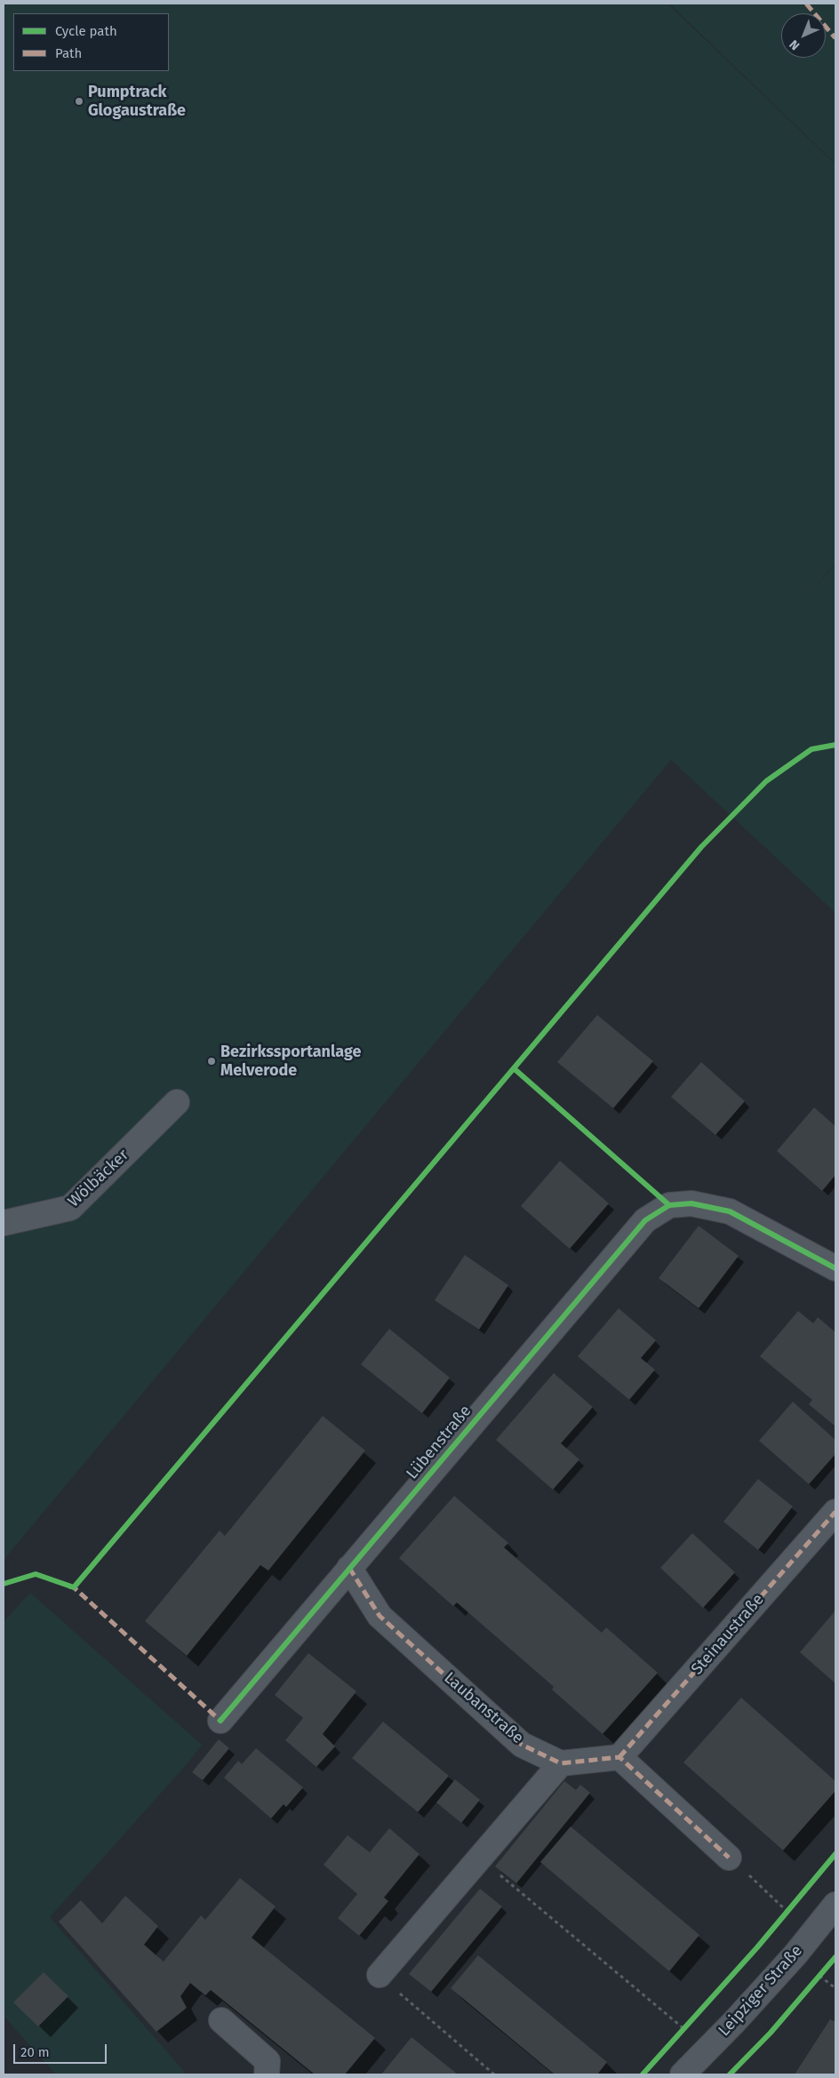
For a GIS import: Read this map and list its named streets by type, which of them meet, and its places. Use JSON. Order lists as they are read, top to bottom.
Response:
{
  "streets": {
    "street": [
      "Wölbäcker",
      "Lübenstraße",
      "Steinaustraße",
      "Laubanstraße",
      "Leipziger Straße"
    ]
  },
  "crossings": [
    ["Lübenstraße", "Laubanstraße"]
  ],
  "places": ["Pumptrack Glogaustraße", "Bezirkssportanlage Melverode"],
  "legend": ["Cycle path", "Path"],
  "scale_bar": "20 m",
  "north": "bottom left"
}
